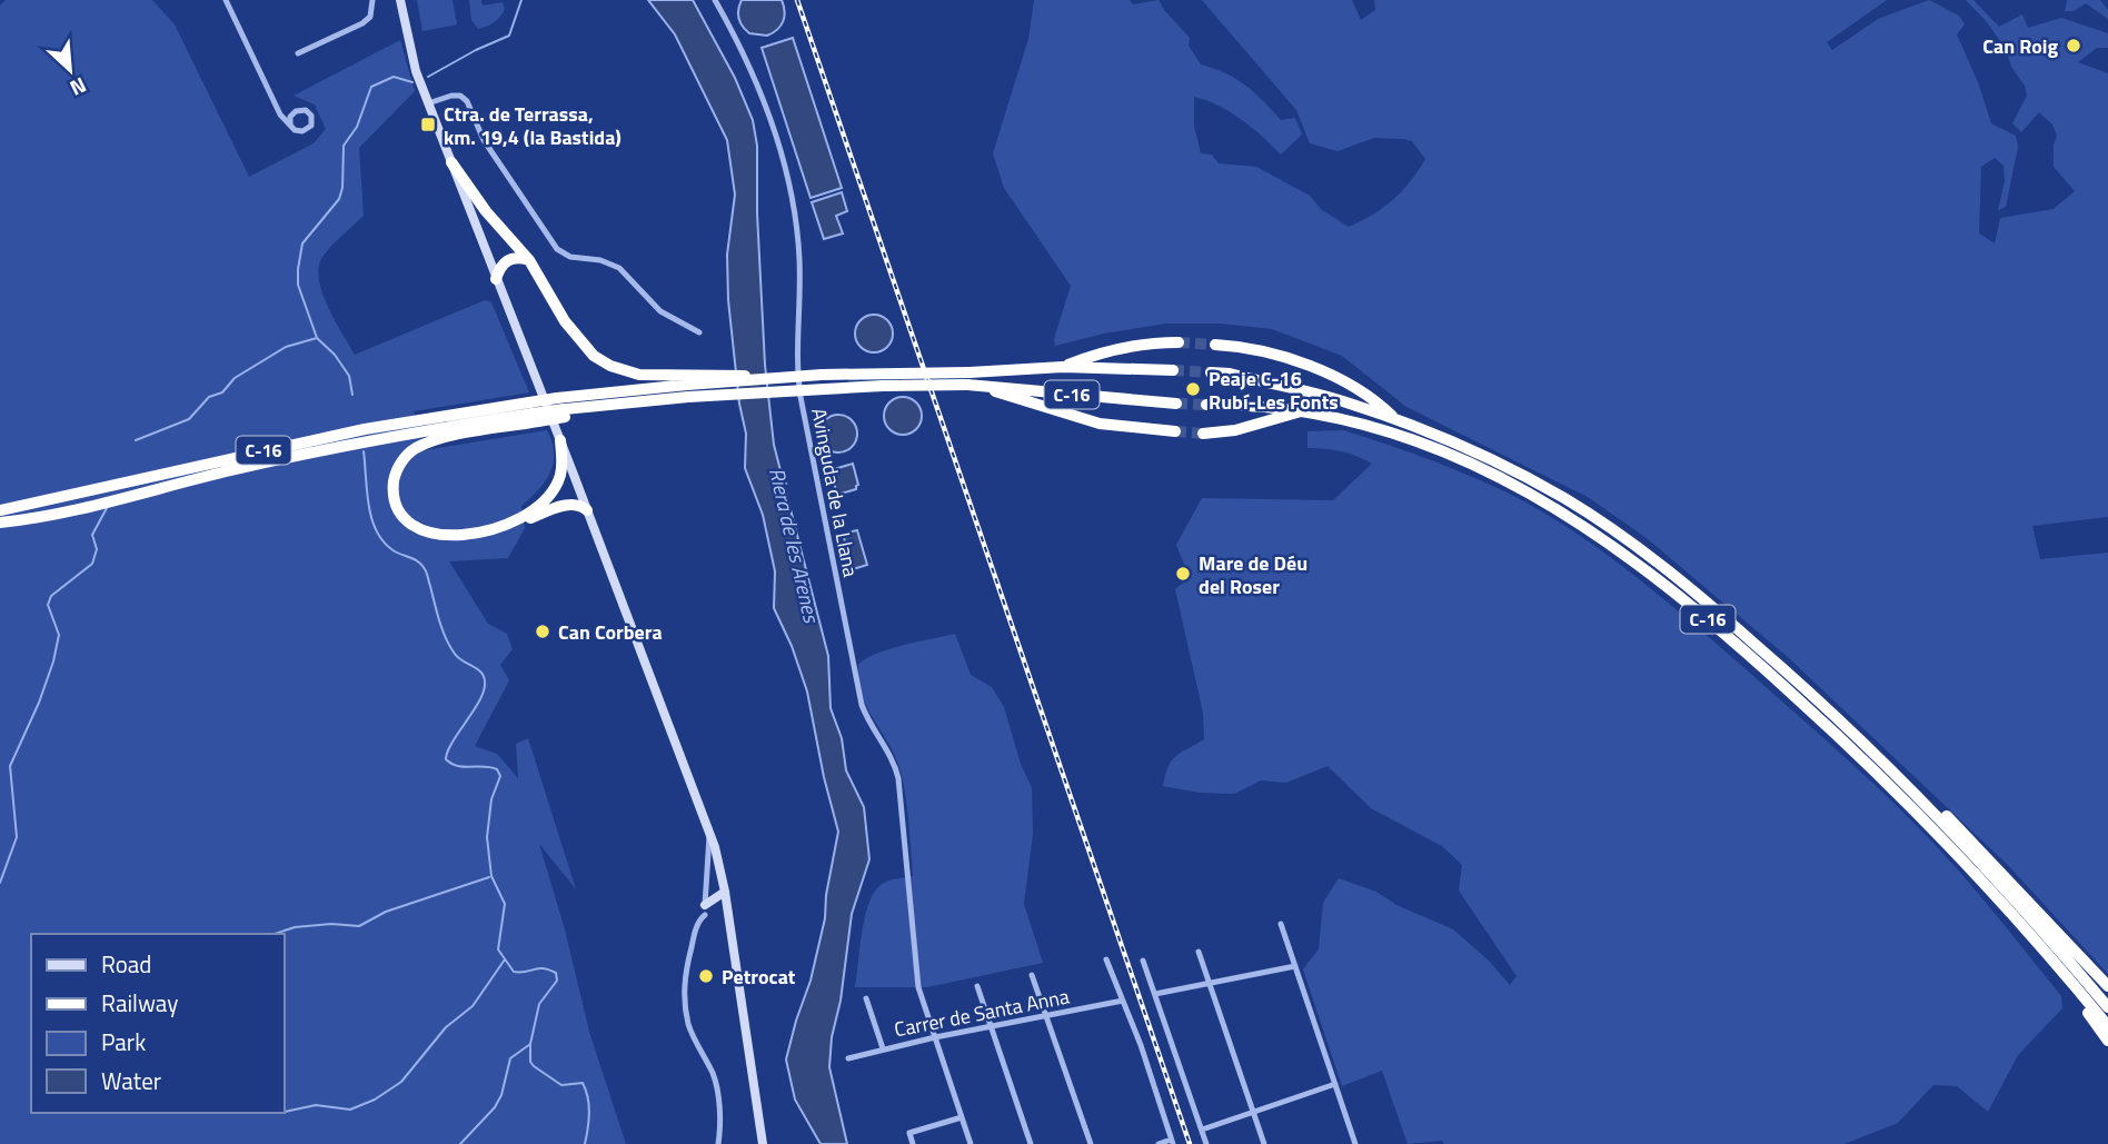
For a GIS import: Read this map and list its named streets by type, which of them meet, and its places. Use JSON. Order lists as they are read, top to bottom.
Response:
{
  "streets": {
    "highway": ["C-16"],
    "street": ["Avinguda de la Llana", "Carrer de Santa Anna"]
  },
  "crossings": [
    ["Avinguda de la Llana", "Carrer de Santa Anna"]
  ],
  "water": ["Riera de les Arenes"],
  "places": {
    "other": [
      "Can Roig",
      "Peaje C-16 Rubí-Les Fonts",
      "Mare de Déu del Roser",
      "Can Corbera",
      "Petrocat"
    ],
    "transit": ["Ctra. de Terrassa, km. 19,4 (la Bastida)"]
  },
  "legend": [
    "Road",
    "Railway",
    "Park",
    "Water"
  ],
  "north": "bottom right"
}
